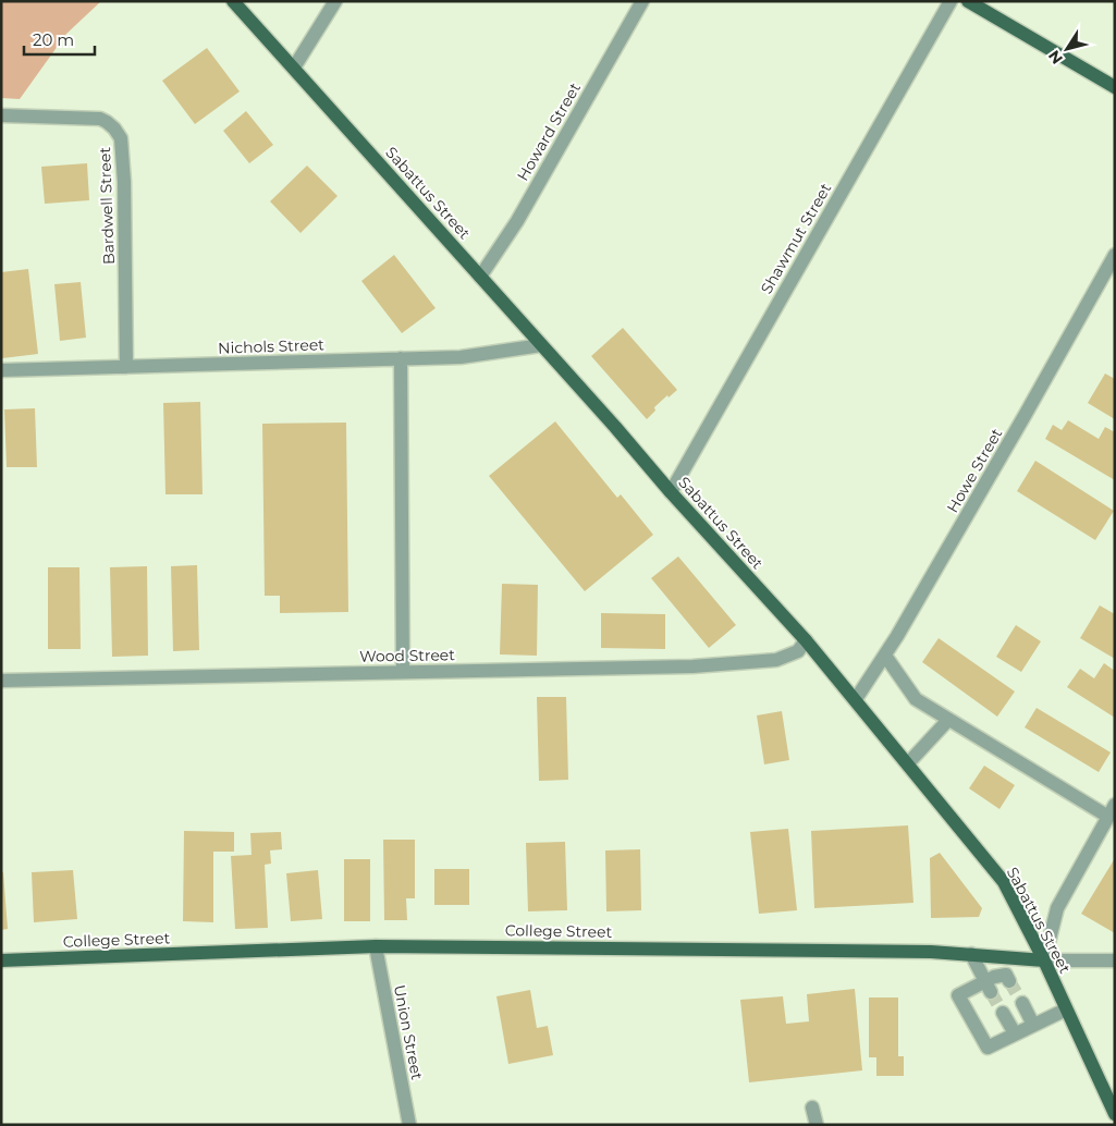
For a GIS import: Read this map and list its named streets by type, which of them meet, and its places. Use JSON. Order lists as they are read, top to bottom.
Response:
{
  "streets": {
    "main road": ["Sabattus Street", "College Street"],
    "street": [
      "Howard Street",
      "Bardwell Street",
      "Shawmut Street",
      "Nichols Street",
      "Howe Street",
      "Wood Street",
      "Union Street"
    ]
  },
  "crossings": [
    ["Howard Street", "Sabattus Street"],
    ["Sabattus Street", "Shawmut Street"],
    ["Sabattus Street", "Nichols Street"],
    ["Sabattus Street", "Howe Street"],
    ["Sabattus Street", "Wood Street"],
    ["Sabattus Street", "College Street"],
    ["Bardwell Street", "Nichols Street"],
    ["College Street", "Union Street"]
  ],
  "scale_bar": "20 m",
  "north": "bottom left"
}
